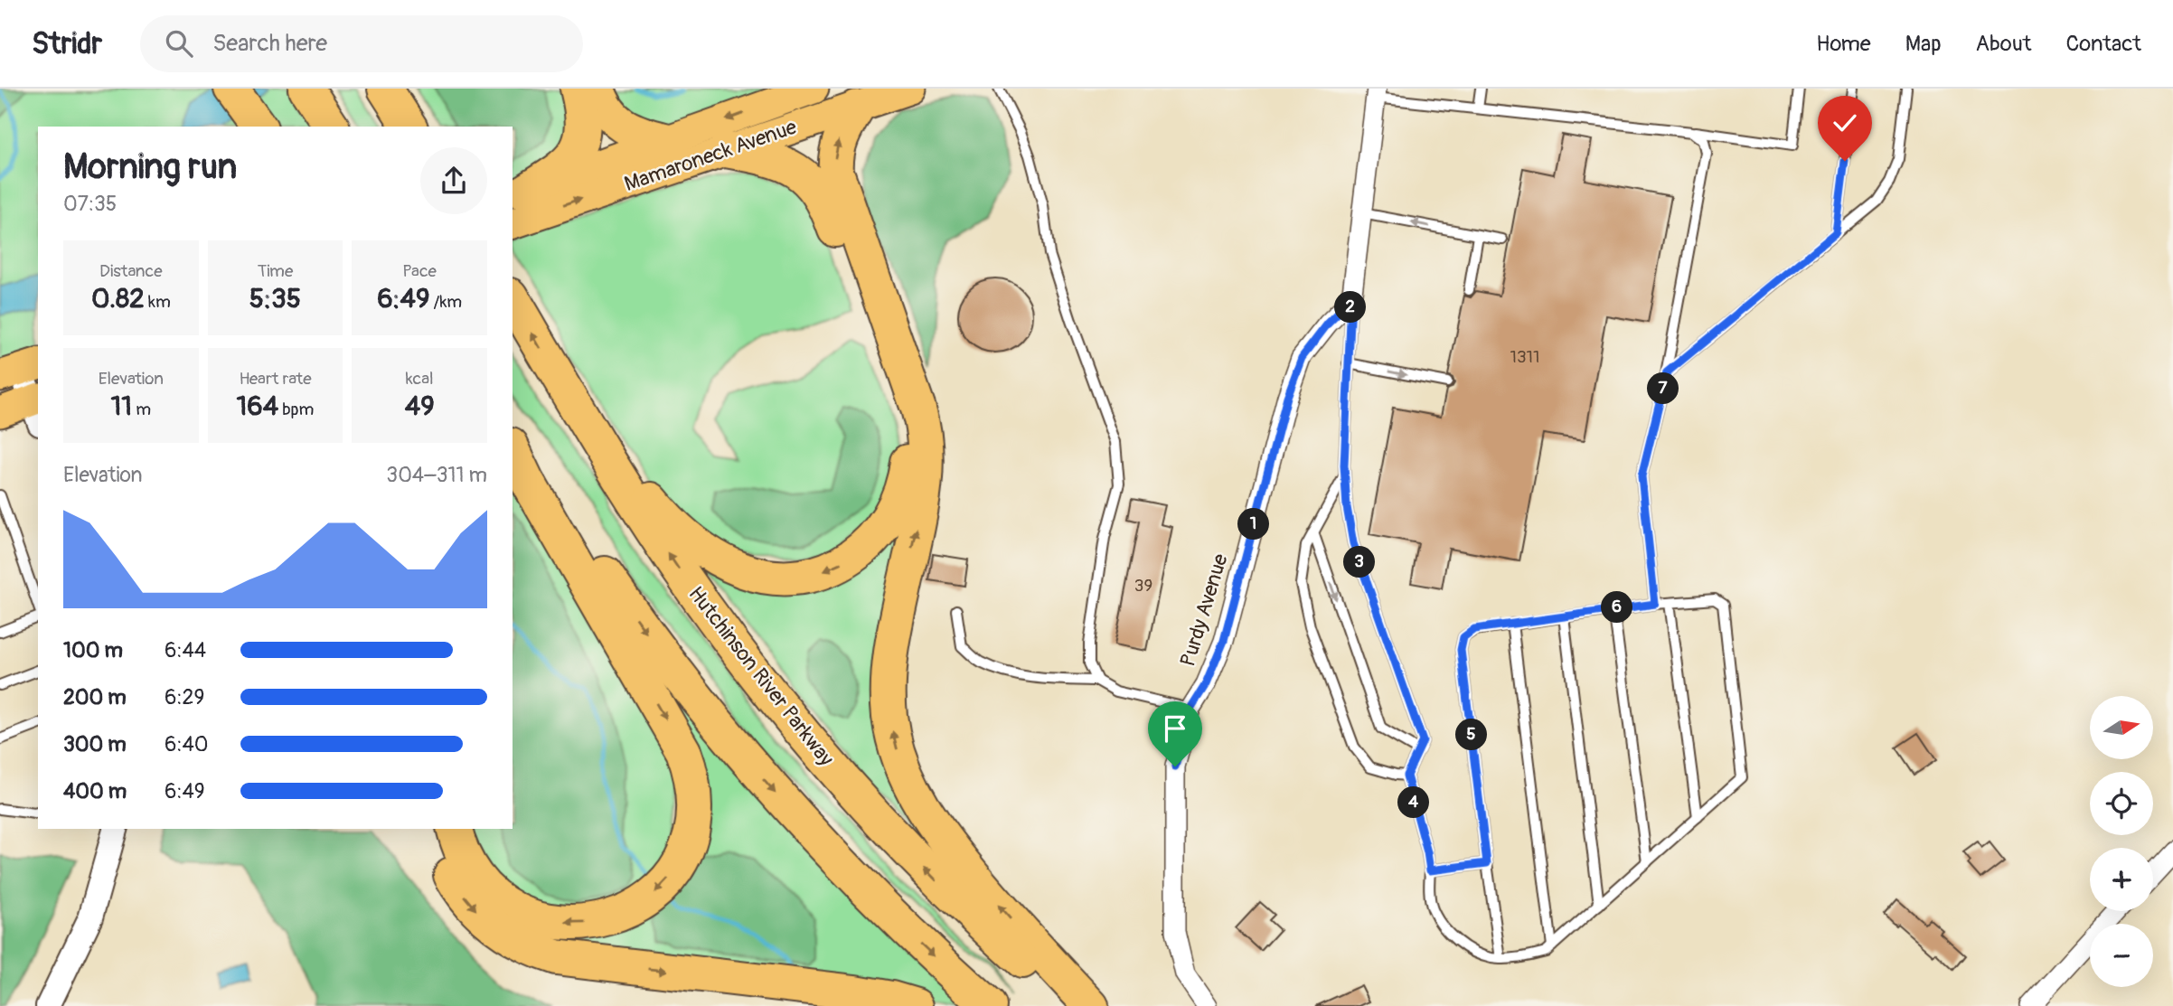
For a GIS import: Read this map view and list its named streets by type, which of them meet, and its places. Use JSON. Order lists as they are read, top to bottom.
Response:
{
  "streets": {
    "highway": ["Hutchinson River Parkway"],
    "main road": ["Mamaroneck Avenue"],
    "street": ["Purdy Avenue"]
  },
  "house_numbers": ["1311", "39"],
  "north": "right",
  "page": {
    "header": "Stridr",
    "search": "Search here",
    "nav": [
      "Home",
      "Map",
      "About",
      "Contact"
    ],
    "heading": ["Morning run", "07:35"],
    "stats": [
      ["Distance", "0.82 km"],
      ["Time", "5:35"],
      ["Pace", "6:49 /km"],
      ["Elevation", "11 m"],
      ["Heart rate", "164 bpm"],
      ["kcal", "49"]
    ],
    "pins": [
      "2",
      "7",
      "1",
      "3",
      "6",
      "5",
      "4"
    ],
    "chart": ["Elevation", "304–311 m"],
    "list": [
      {
        "name": "100 m",
        "note": "6:44"
      },
      {
        "name": "200 m",
        "note": "6:29"
      },
      {
        "name": "300 m",
        "note": "6:40"
      },
      {
        "name": "400 m",
        "note": "6:49"
      }
    ],
    "map_buttons": ["+", "−"]
  }
}
